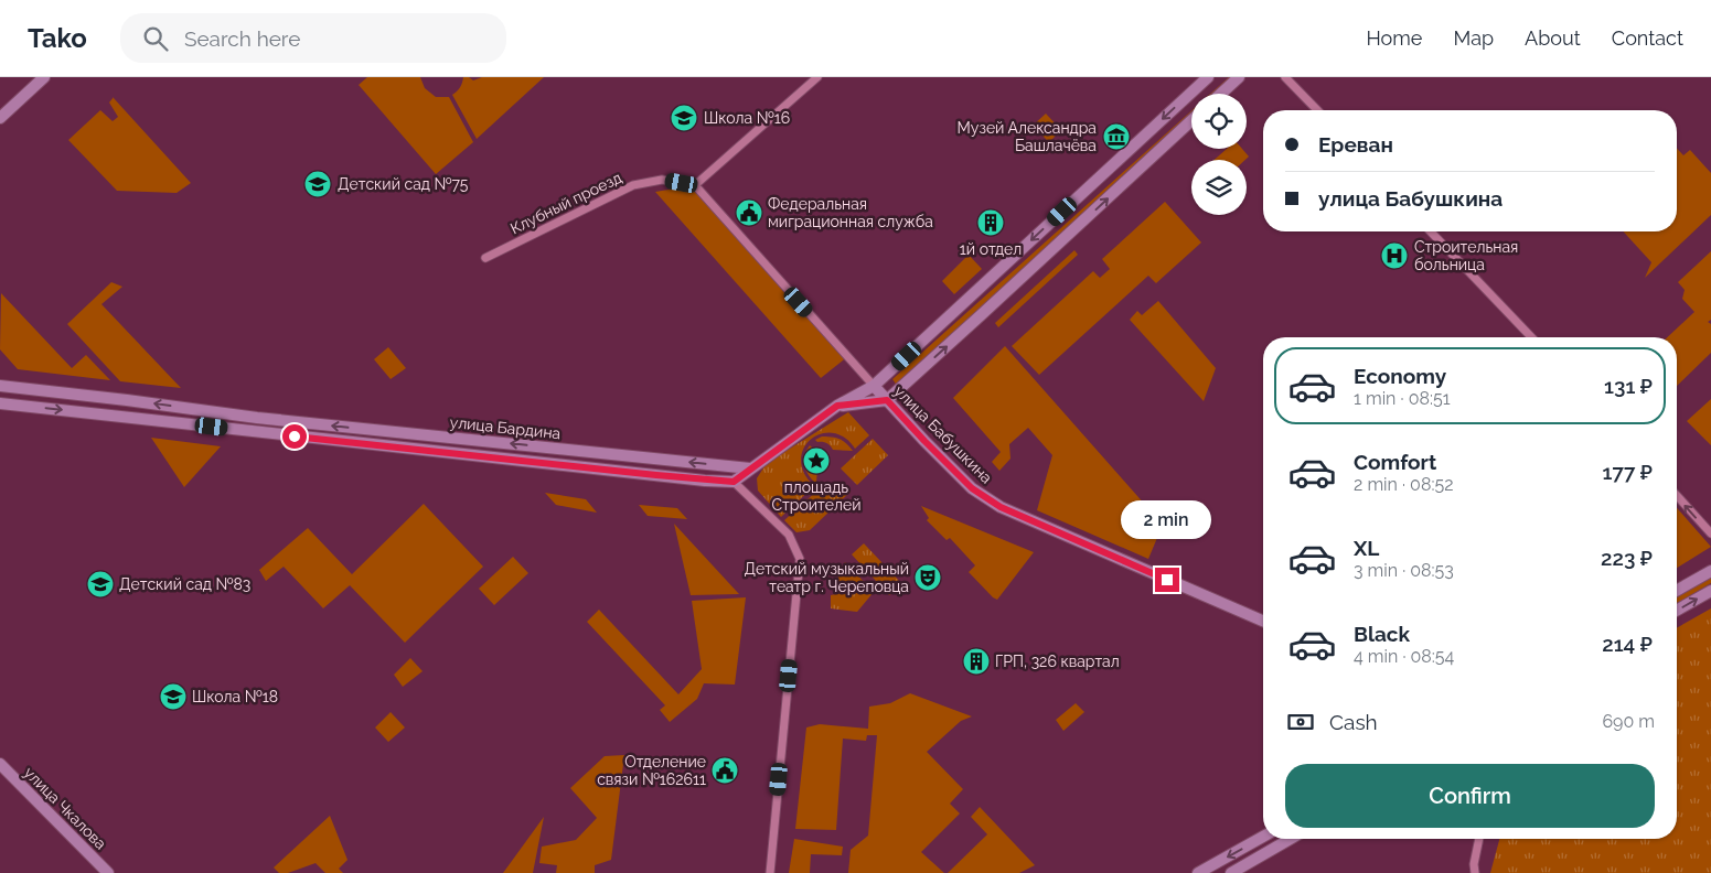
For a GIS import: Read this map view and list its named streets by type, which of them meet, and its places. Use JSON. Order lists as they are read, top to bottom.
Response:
{
  "streets": {
    "main road": ["улица Бардина", "улица Бабушкина", "улица Чкалова"],
    "street": ["Клубный проезд"]
  },
  "crossings": [
    ["Клубный проезд", "улица Бабушкина"]
  ],
  "places": {
    "school or university": [
      "Школа №16",
      "Детский сад №75",
      "Детский сад №83",
      "Школа №18"
    ],
    "museum": ["Музей Александра Башлачёва"],
    "public building": ["Федеральная миграционная служба", "Отделение связи №162611"],
    "building": ["1й отдел", "ГРП, 326 квартал"],
    "hospital": ["Строительная больница"],
    "place": ["площадь Строителей"],
    "theatre": ["Детский музыкальный театр г. Череповца"]
  },
  "page": {
    "header": "Tako",
    "search": "Search here",
    "nav": [
      "Home",
      "Map",
      "About",
      "Contact"
    ],
    "banner": ["Ереван", "улица Бабушкина"],
    "list": [
      {
        "name": "Economy",
        "note": "1 min · 08:51",
        "value": "131 ₽"
      },
      {
        "name": "Comfort",
        "note": "2 min · 08:52",
        "value": "177 ₽"
      },
      {
        "name": "XL",
        "note": "3 min · 08:53",
        "value": "223 ₽"
      },
      {
        "name": "Black",
        "note": "4 min · 08:54",
        "value": "214 ₽"
      }
    ],
    "bubble": "2 min",
    "pay": ["Cash", "690 m"],
    "buttons": "Confirm"
  }
}
